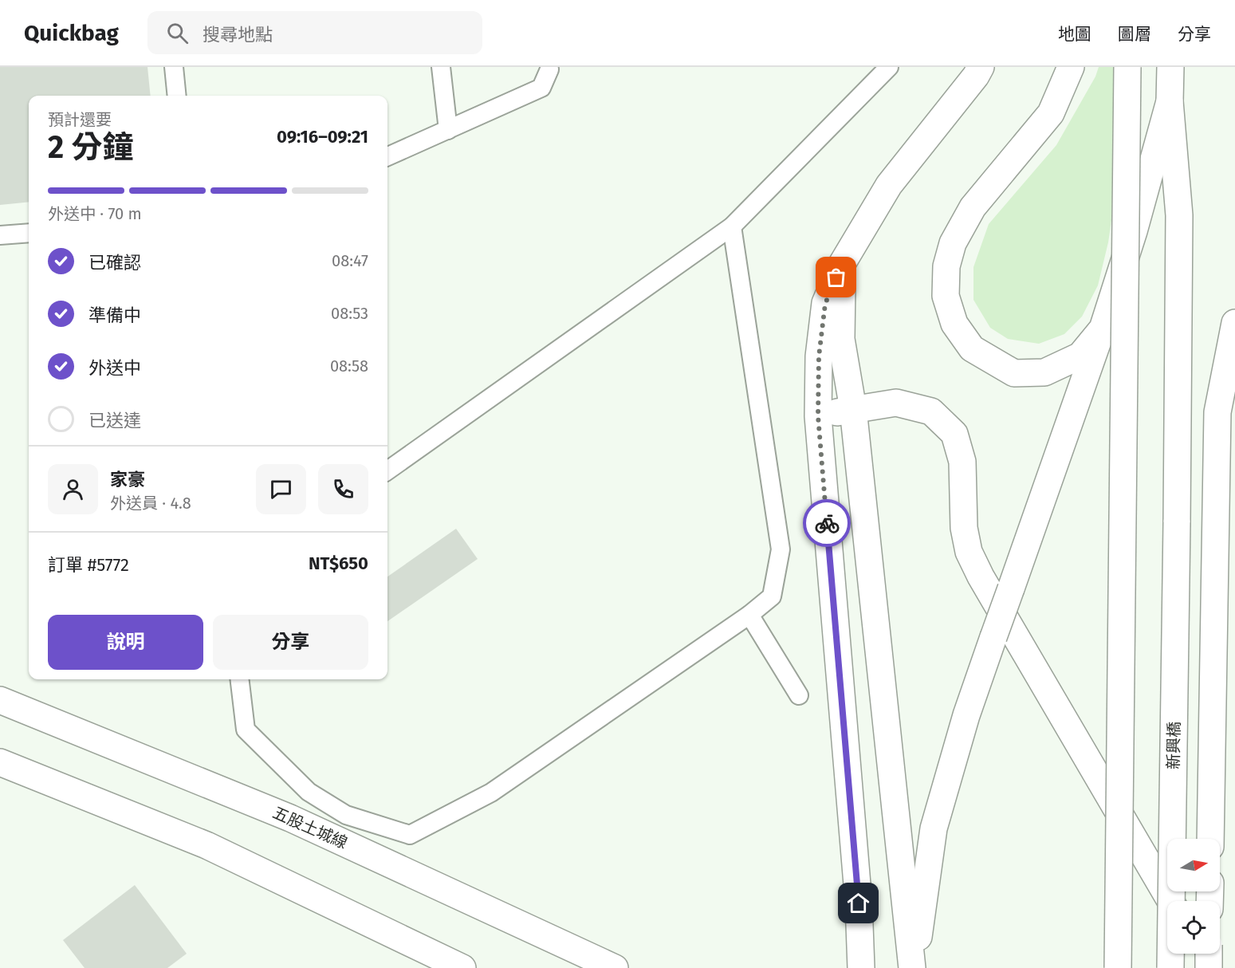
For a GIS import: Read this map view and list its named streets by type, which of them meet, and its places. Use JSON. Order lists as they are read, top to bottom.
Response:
{
  "streets": {
    "main road": ["新興橋", "五股土城線"]
  },
  "north": "right",
  "page": {
    "header": "Quickbag",
    "search": "搜尋地點",
    "nav": ["地圖", "圖層", "分享"],
    "heading": ["2 分鐘", "預計還要", "09:16–09:21"],
    "panel": [
      "家豪",
      "外送員 · 4.8",
      "訂單 #5772",
      "NT$650"
    ],
    "bar": "外送中 · 70 m",
    "list": [
      ["已確認", "08:47"],
      ["準備中", "08:53"],
      ["外送中", "08:58"],
      "已送達"
    ],
    "buttons": ["說明", "分享"]
  }
}
